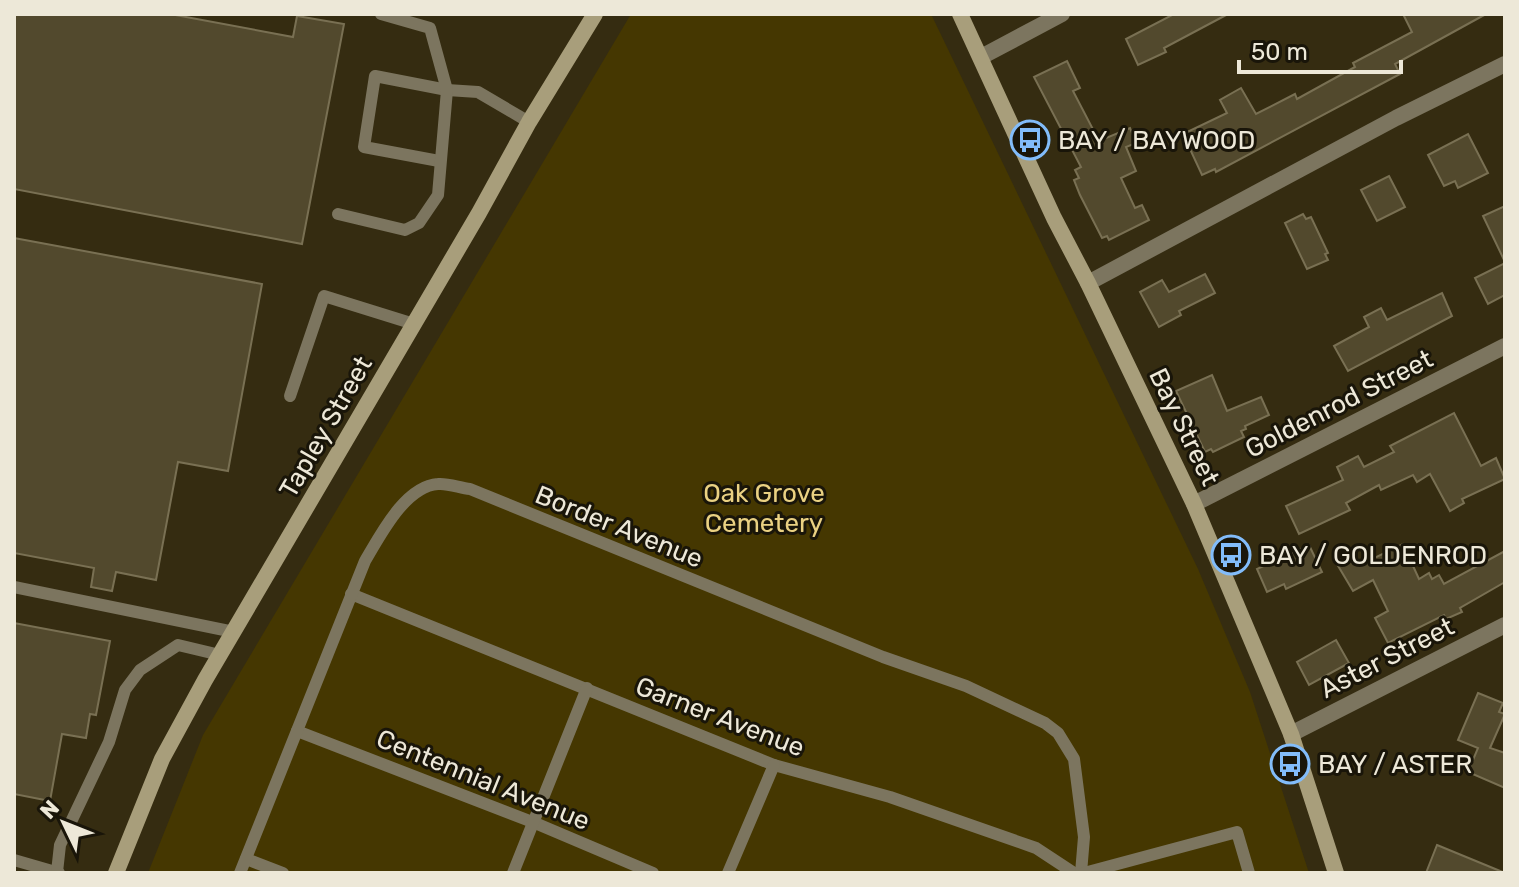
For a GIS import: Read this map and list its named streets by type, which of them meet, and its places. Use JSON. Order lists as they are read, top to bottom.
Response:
{
  "streets": {
    "main road": ["Tapley Street", "Bay Street"],
    "street": ["Goldenrod Street", "Aster Street"],
    "lane": ["Border Avenue", "Garner Avenue", "Centennial Avenue"]
  },
  "crossings": [
    ["Goldenrod Street", "Bay Street"],
    ["Bay Street", "Aster Street"],
    ["Border Avenue", "Garner Avenue"],
    ["Border Avenue", "Centennial Avenue"]
  ],
  "parks": ["Oak Grove Cemetery"],
  "places": {
    "bus stop": ["BAY / BAYWOOD", "BAY / GOLDENROD", "BAY / ASTER"]
  },
  "scale_bar": "50 m",
  "north": "top left"
}
